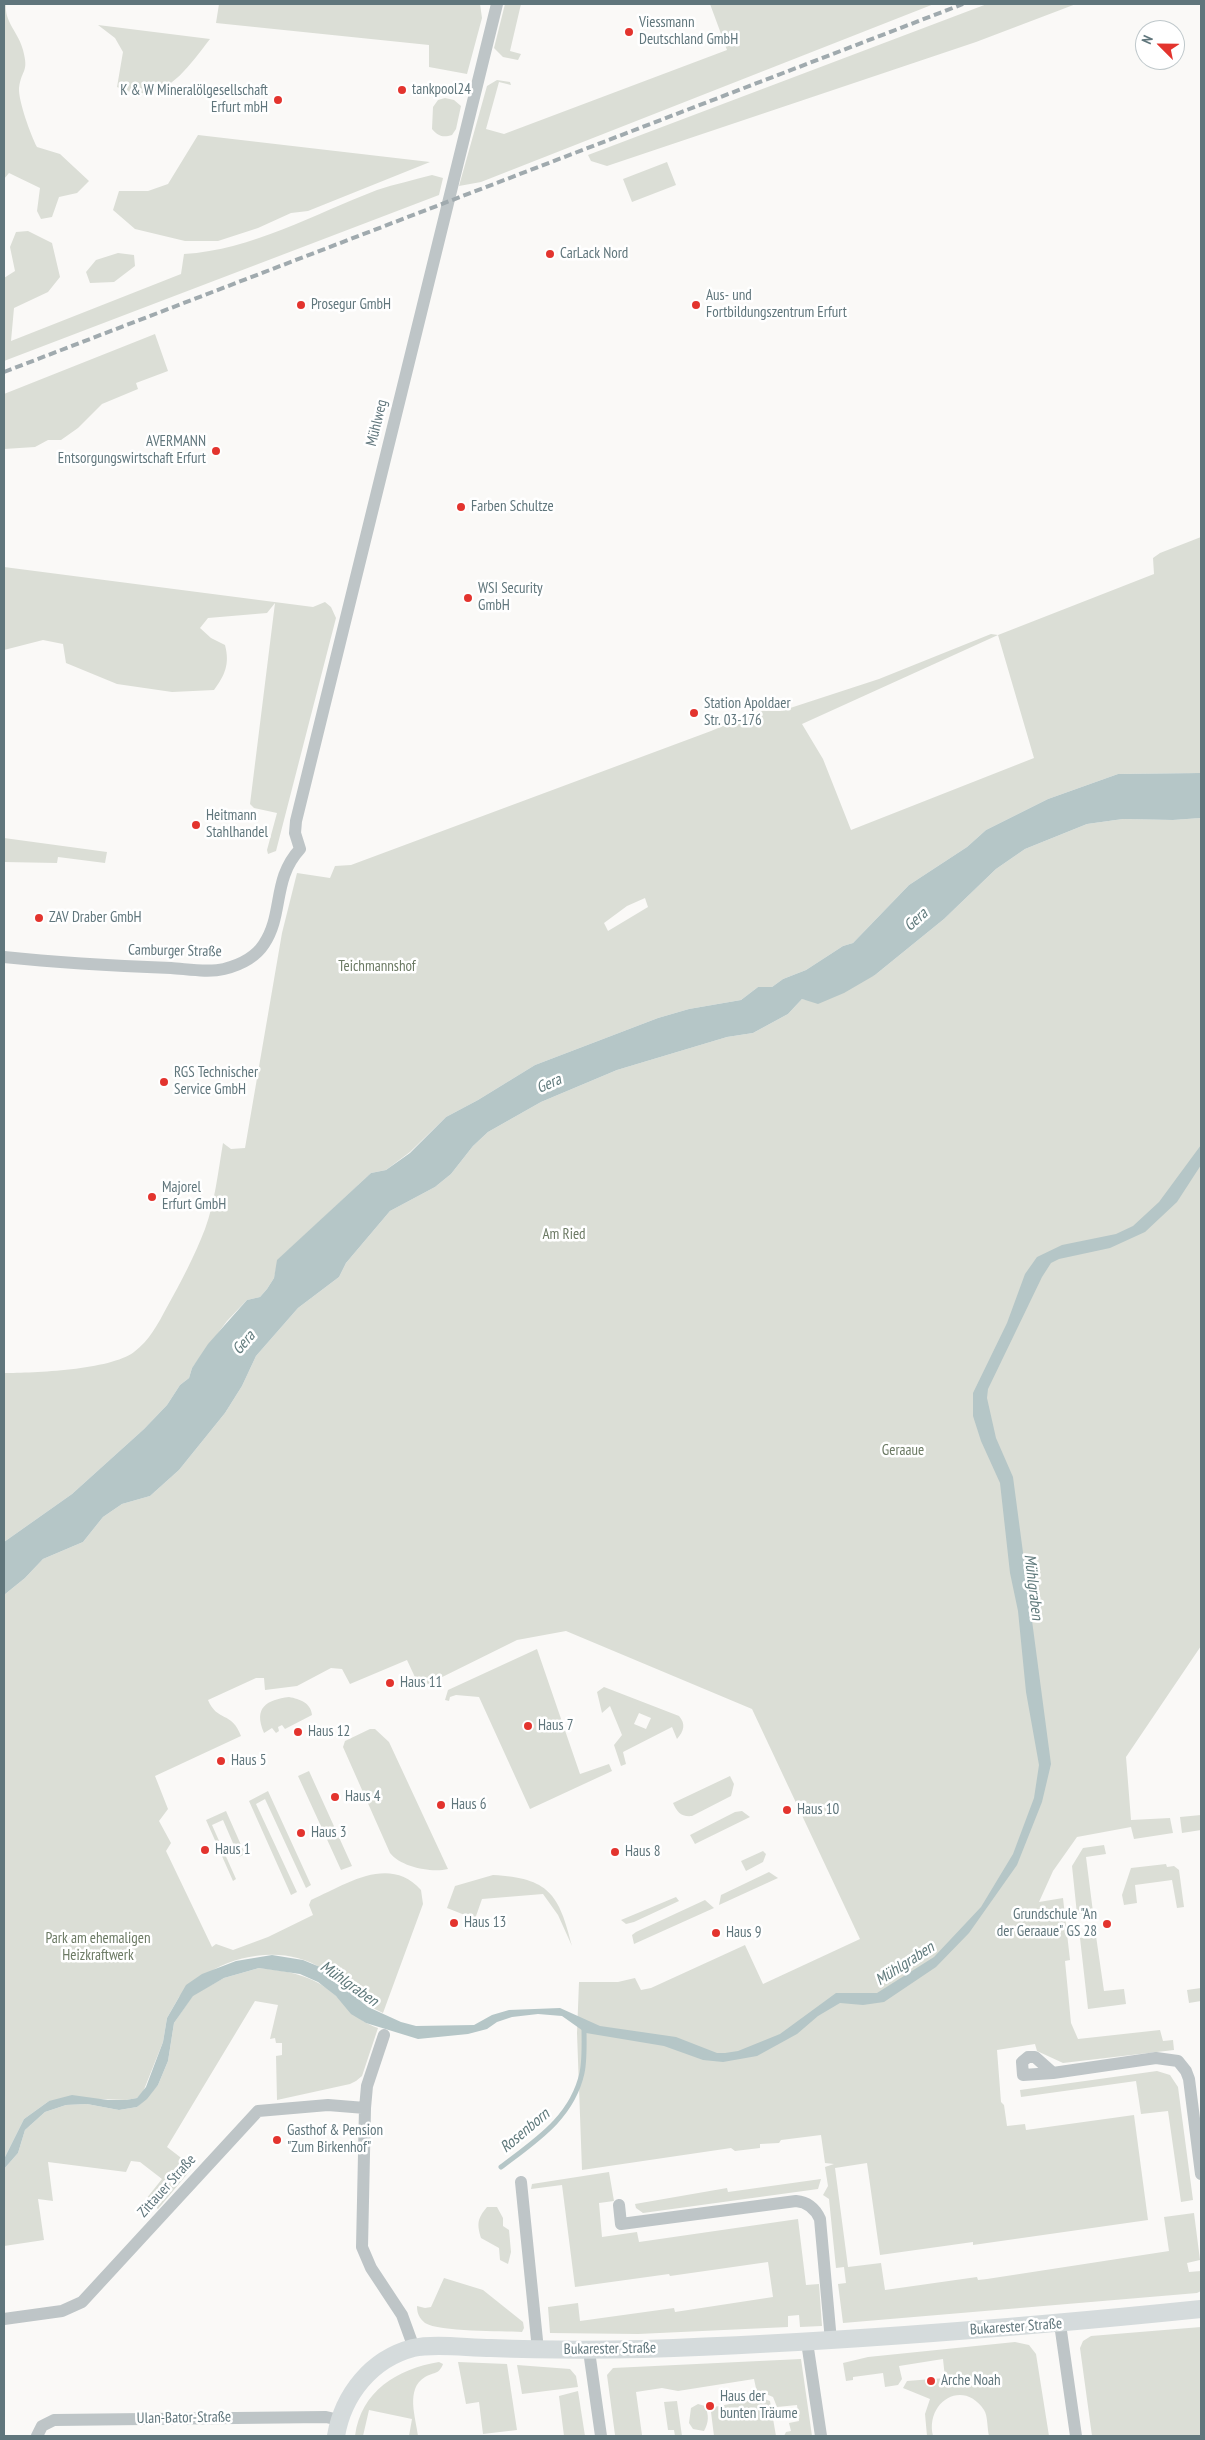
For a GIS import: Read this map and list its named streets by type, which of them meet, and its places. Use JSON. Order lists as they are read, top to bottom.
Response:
{
  "streets": {
    "street": [
      "Mühlweg",
      "Camburger Straße",
      "Zittauer Straße",
      "Bukarester Straße",
      "Ulan-Bator-Straße"
    ]
  },
  "crossings": [
    ["Mühlweg", "Camburger Straße"],
    ["Bukarester Straße", "Ulan-Bator-Straße"]
  ],
  "water": ["Gera", "Mühlgraben", "Rosenborn"],
  "parks": [
    "Teichmannshof",
    "Am Ried",
    "Geraaue",
    "Park am ehemaligen Heizkraftwerk"
  ],
  "places": [
    "Viessmann Deutschland GmbH",
    "tankpool24",
    "K & W Mineralölgesellschaft Erfurt mbH",
    "CarLack Nord",
    "Prosegur GmbH",
    "Aus- und Fortbildungszentrum Erfurt",
    "AVERMANN Entsorgungswirtschaft Erfurt",
    "Farben Schultze",
    "WSI Security GmbH",
    "Station Apoldaer Str. 03-176",
    "Heitmann Stahlhandel",
    "ZAV Draber GmbH",
    "RGS Technischer Service GmbH",
    "Majorel Erfurt GmbH",
    "Haus 11",
    "Haus 7",
    "Haus 12",
    "Haus 5",
    "Haus 4",
    "Haus 6",
    "Haus 10",
    "Haus 3",
    "Haus 1",
    "Haus 8",
    "Haus 13",
    "Grundschule \"An der Geraaue\" GS 28",
    "Haus 9",
    "Gasthof & Pension \"Zum Birkenhof\"",
    "Arche Noah",
    "Haus der bunten Träume"
  ],
  "north": "top left"
}
